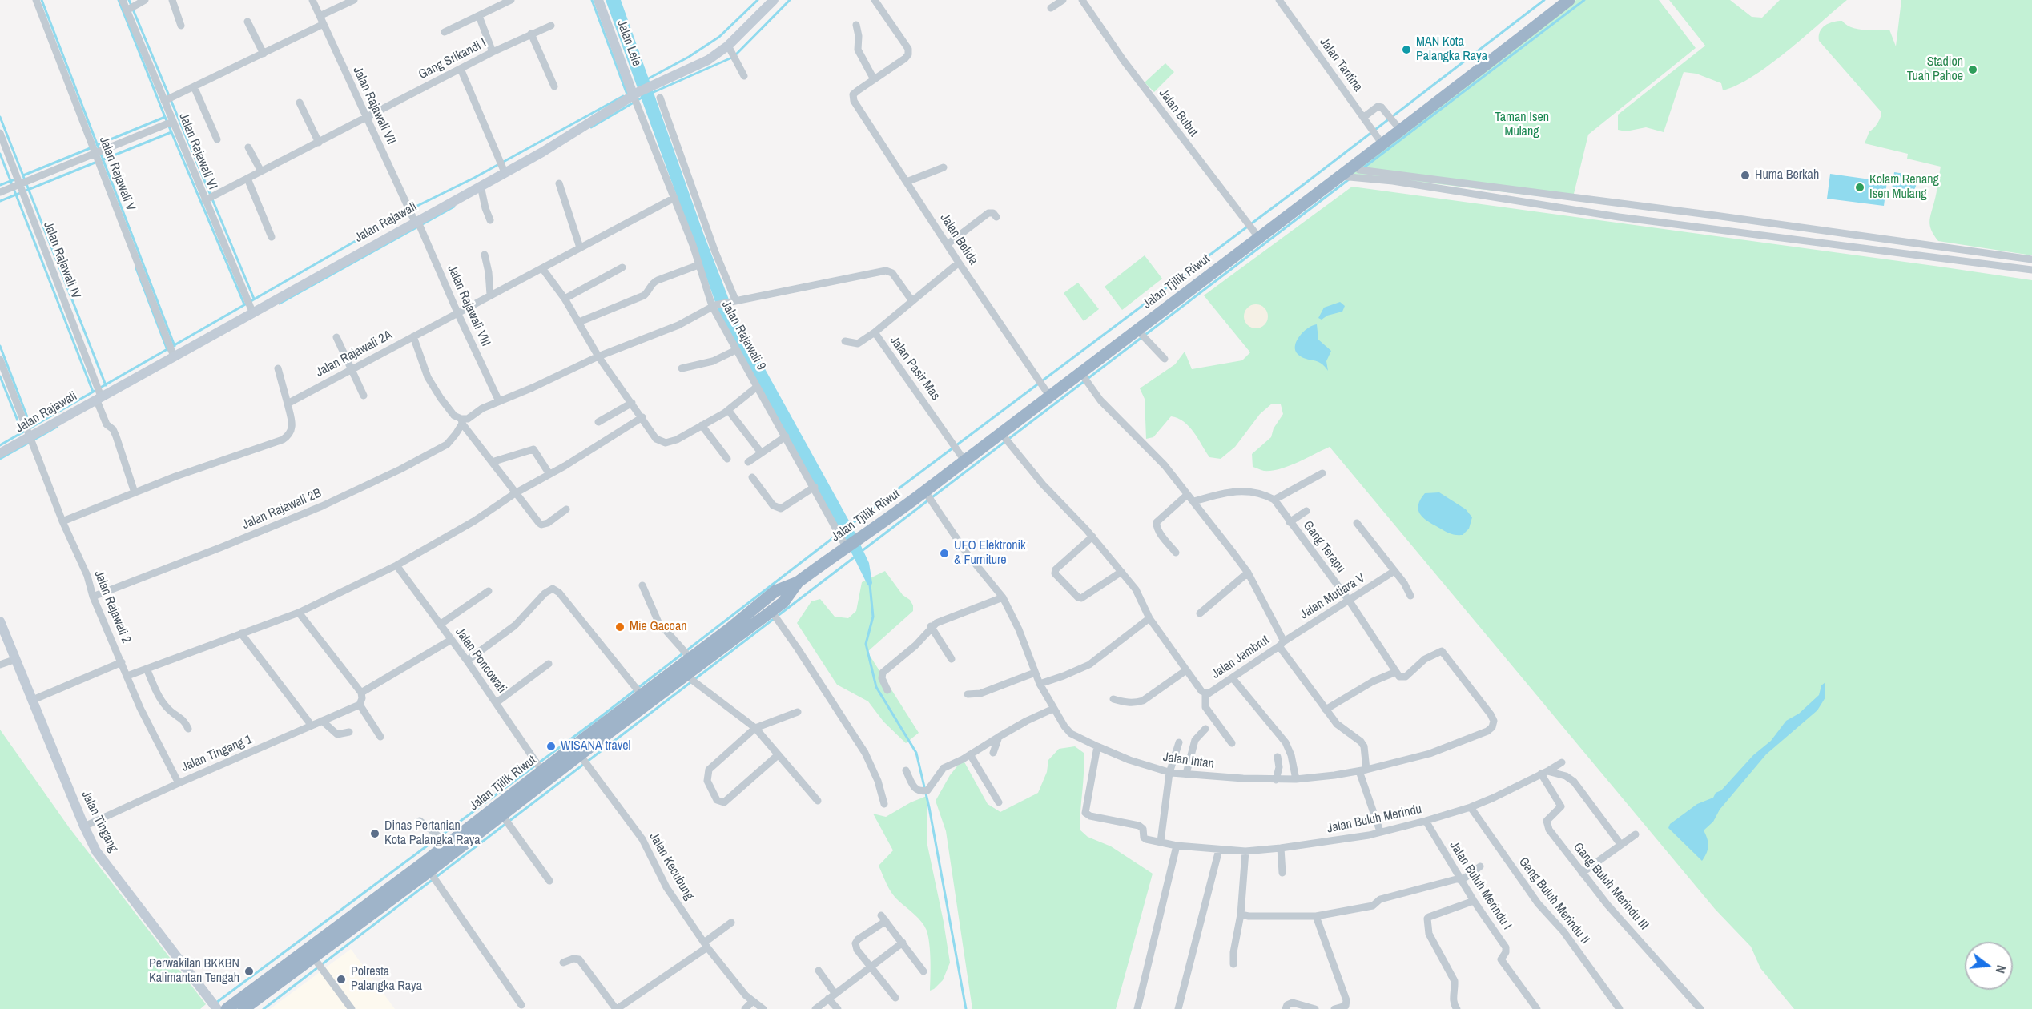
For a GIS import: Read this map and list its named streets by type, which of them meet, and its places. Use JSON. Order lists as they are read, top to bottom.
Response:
{
  "streets": {
    "highway": ["Jalan Tjilik Riwut"],
    "main road": ["Jalan Lele", "Jalan Rajawali", "Jalan Tingang"],
    "street": [
      "Gang Srikandi I",
      "Jalan Tantina",
      "Jalan Rajawali VII",
      "Jalan Bubut",
      "Jalan Rajawali VI",
      "Jalan Rajawali V",
      "Jalan Belida",
      "Jalan Rajawali IV",
      "Jalan Rajawali VIII",
      "Jalan Rajawali 9",
      "Jalan Rajawali 2A",
      "Jalan Pasir Mas",
      "Jalan Rajawali 2B",
      "Gang Terapu",
      "Jalan Mutiara V",
      "Jalan Rajawali 2",
      "Jalan Jambrut",
      "Jalan Poncowati",
      "Jalan Tingang 1",
      "Jalan Intan",
      "Jalan Buluh Merindu",
      "Jalan Kecubung",
      "Jalan Buluh Merindu I",
      "Gang Buluh Merindu III",
      "Gang Buluh Merindu II"
    ]
  },
  "crossings": [
    ["Jalan Lele", "Jalan Rajawali"],
    ["Jalan Lele", "Jalan Rajawali 9"],
    ["Gang Srikandi I", "Jalan Rajawali VII"],
    ["Gang Srikandi I", "Jalan Rajawali VI"],
    ["Jalan Tantina", "Jalan Tjilik Riwut"],
    ["Jalan Rajawali VII", "Jalan Rajawali"],
    ["Jalan Rajawali VII", "Jalan Rajawali VIII"],
    ["Jalan Bubut", "Jalan Tjilik Riwut"],
    ["Jalan Rajawali VI", "Jalan Rajawali"],
    ["Jalan Rajawali V", "Jalan Rajawali"],
    ["Jalan Rajawali", "Jalan Rajawali IV"],
    ["Jalan Rajawali", "Jalan Rajawali VIII"],
    ["Jalan Rajawali", "Jalan Rajawali 9"],
    ["Jalan Rajawali", "Jalan Rajawali 2"],
    ["Jalan Belida", "Jalan Tjilik Riwut"],
    ["Jalan Belida", "Jalan Pasir Mas"],
    ["Jalan Tjilik Riwut", "Jalan Rajawali 9"],
    ["Jalan Tjilik Riwut", "Jalan Pasir Mas"],
    ["Jalan Tjilik Riwut", "Jalan Jambrut"],
    ["Jalan Tjilik Riwut", "Jalan Poncowati"],
    ["Jalan Tjilik Riwut", "Jalan Intan"],
    ["Jalan Tjilik Riwut", "Jalan Kecubung"],
    ["Jalan Rajawali VIII", "Jalan Rajawali 2A"],
    ["Jalan Rajawali 9", "Jalan Rajawali 2A"],
    ["Jalan Rajawali 2B", "Jalan Rajawali 2"],
    ["Gang Terapu", "Jalan Mutiara V"],
    ["Gang Terapu", "Jalan Intan"],
    ["Jalan Mutiara V", "Jalan Jambrut"],
    ["Jalan Rajawali 2", "Jalan Tingang 1"],
    ["Jalan Tingang 1", "Jalan Tingang"],
    ["Jalan Intan", "Jalan Buluh Merindu"],
    ["Jalan Buluh Merindu", "Jalan Buluh Merindu I"],
    ["Jalan Buluh Merindu", "Gang Buluh Merindu III"],
    ["Jalan Buluh Merindu", "Gang Buluh Merindu II"]
  ],
  "parks": ["Taman Isen Mulang"],
  "places": [
    "MAN Kota Palangka Raya",
    "Stadion Tuah Pahoe",
    "Huma Berkah",
    "Kolam Renang Isen Mulang",
    "UFO Elektronik & Furniture",
    "Mie Gacoan",
    "WISANA travel",
    "Dinas Pertanian Kota Palangka Raya",
    "Perwakilan BKKBN Kalimantan Tengah",
    "Polresta Palangka Raya"
  ],
  "north": "right"
}
